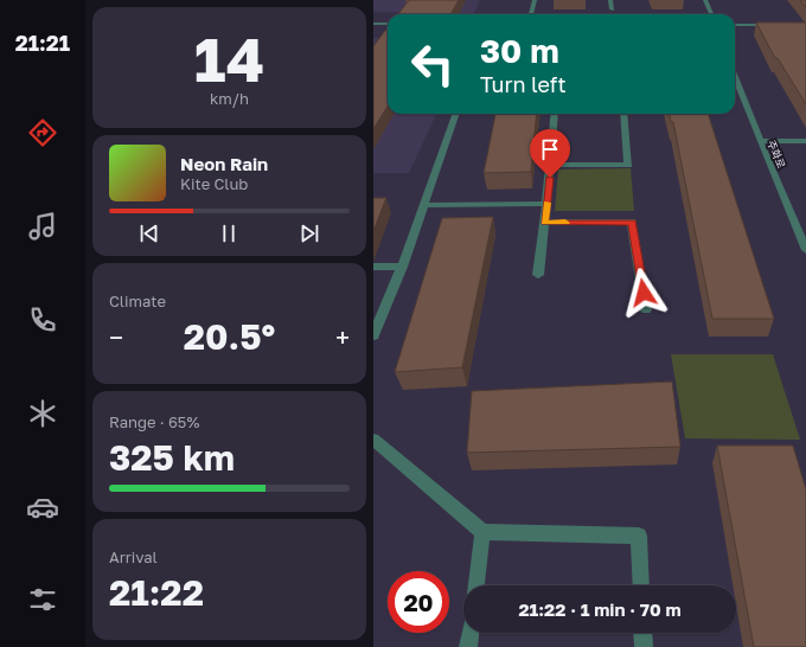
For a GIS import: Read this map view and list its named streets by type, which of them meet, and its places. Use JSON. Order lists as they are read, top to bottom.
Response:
{
  "streets": {
    "street": ["주화로"]
  },
  "page": {
    "tabs": "21:21",
    "tile": [
      ["14", "km/h"],
      "Climate",
      ["Range · 65%", "325 km"],
      ["Arrival", "21:22"]
    ],
    "turn": ["30 m", "Turn left"],
    "song": ["Neon Rain", "Kite Club"],
    "heat": ["−", "20.5°", "+"],
    "limit": "20",
    "trip": "21:22 · 1 min · 70 m"
  }
}
